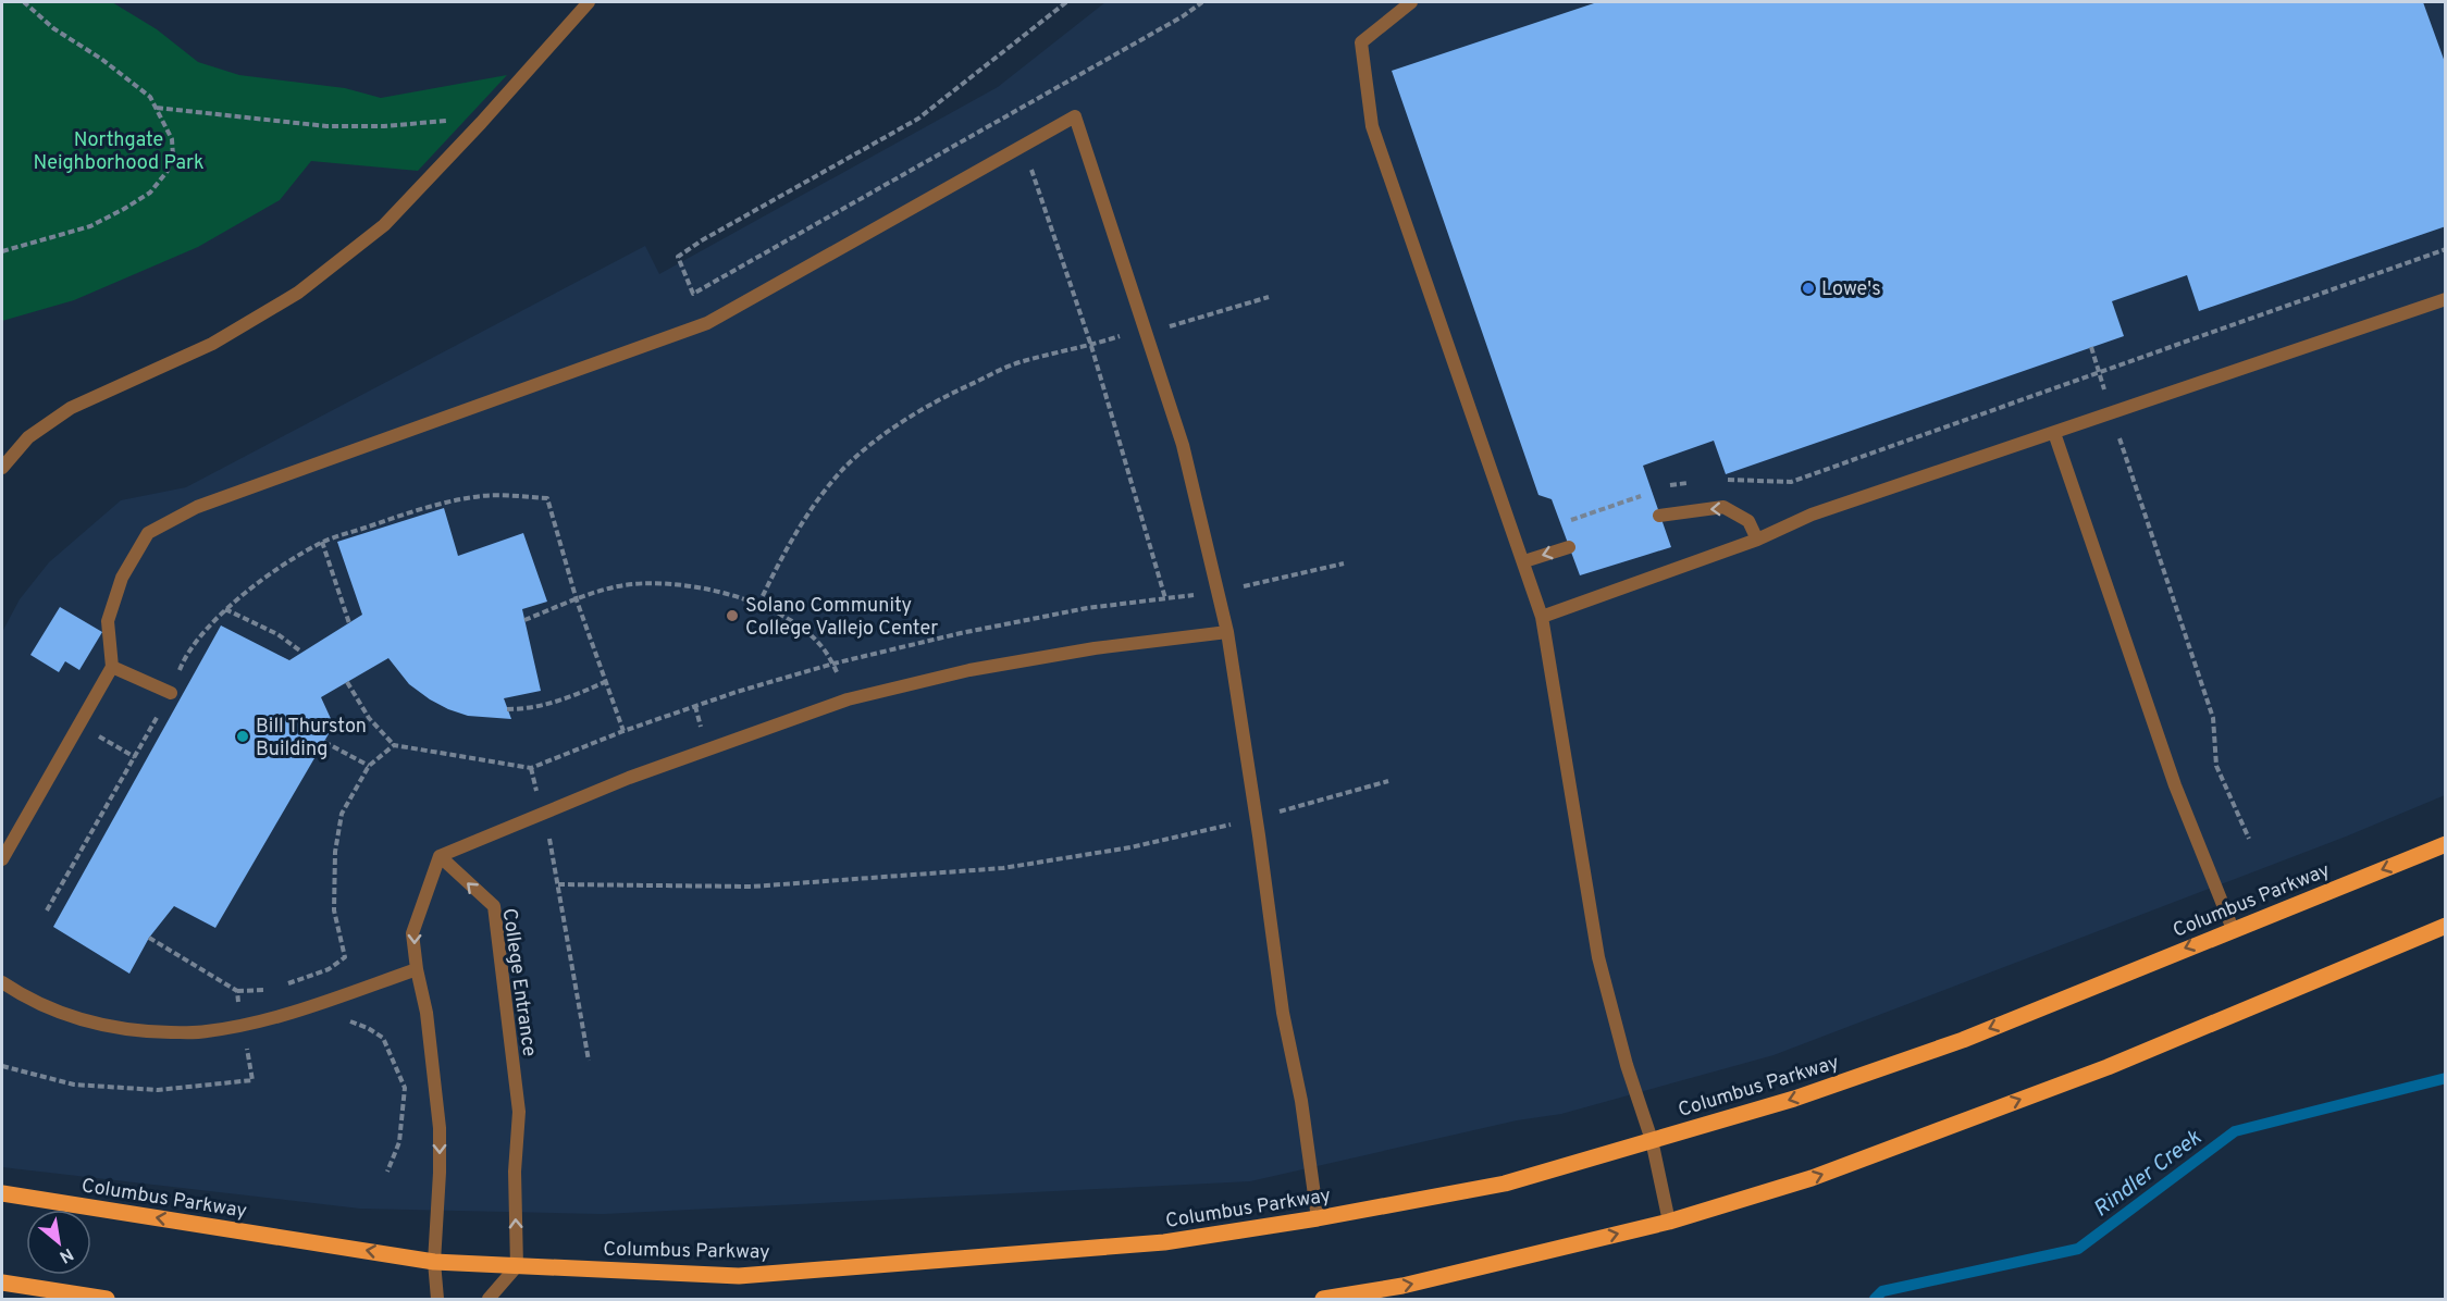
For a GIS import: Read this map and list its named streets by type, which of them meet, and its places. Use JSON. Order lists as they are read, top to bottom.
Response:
{
  "streets": {
    "main road": ["Columbus Parkway"],
    "lane": ["College Entrance"]
  },
  "crossings": [
    ["Columbus Parkway", "College Entrance"]
  ],
  "water": ["Rindler Creek"],
  "parks": ["Northgate Neighborhood Park"],
  "places": ["Lowe's", "Solano Community College Vallejo Center", "Bill Thurston Building"],
  "north": "bottom right"
}
